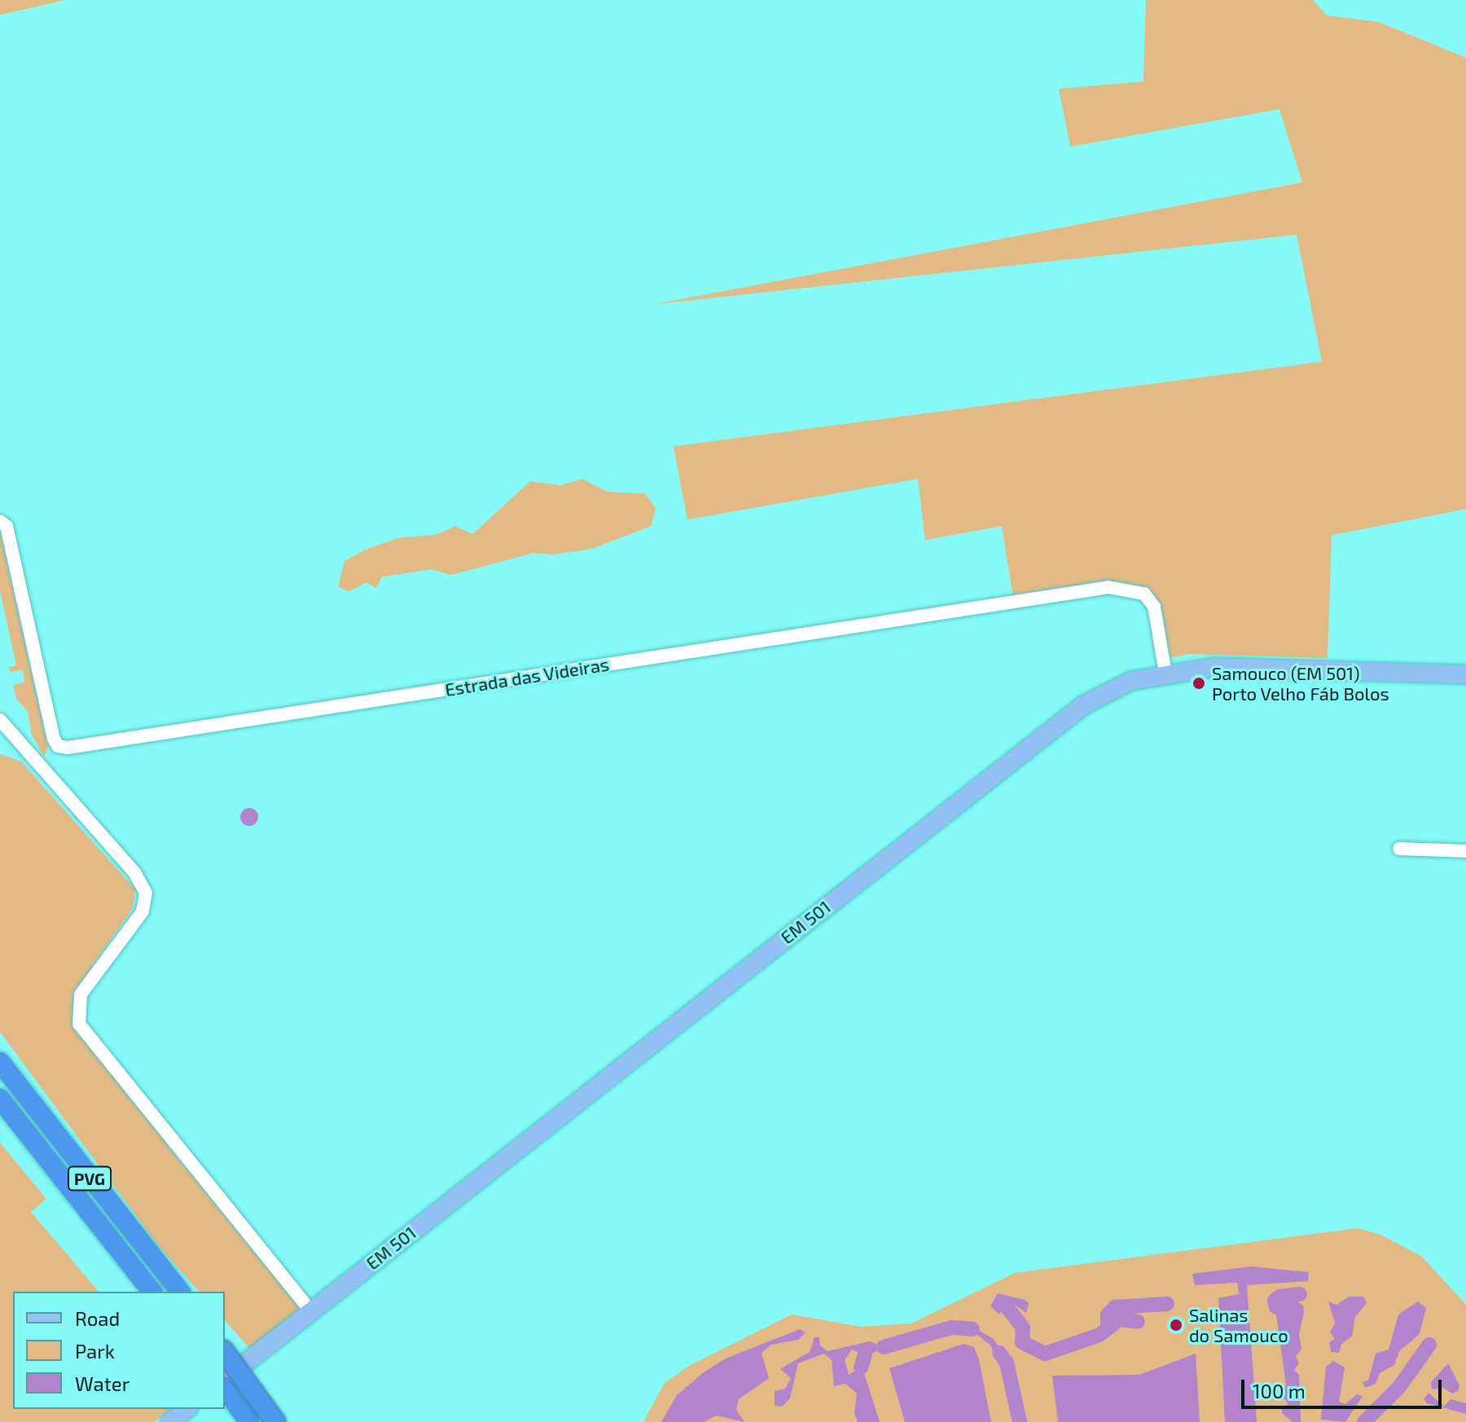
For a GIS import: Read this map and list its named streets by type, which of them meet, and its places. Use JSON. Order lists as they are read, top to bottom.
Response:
{
  "streets": {
    "highway": ["PVG"],
    "main road": ["EM 501"],
    "street": ["Estrada das Videiras"]
  },
  "crossings": [
    ["Estrada das Videiras", "EM 501"]
  ],
  "places": ["Samouco (EM 501) Porto Velho Fáb Bolos", "Salinas do Samouco"],
  "legend": ["Road", "Park", "Water"],
  "scale_bar": "100 m"
}
